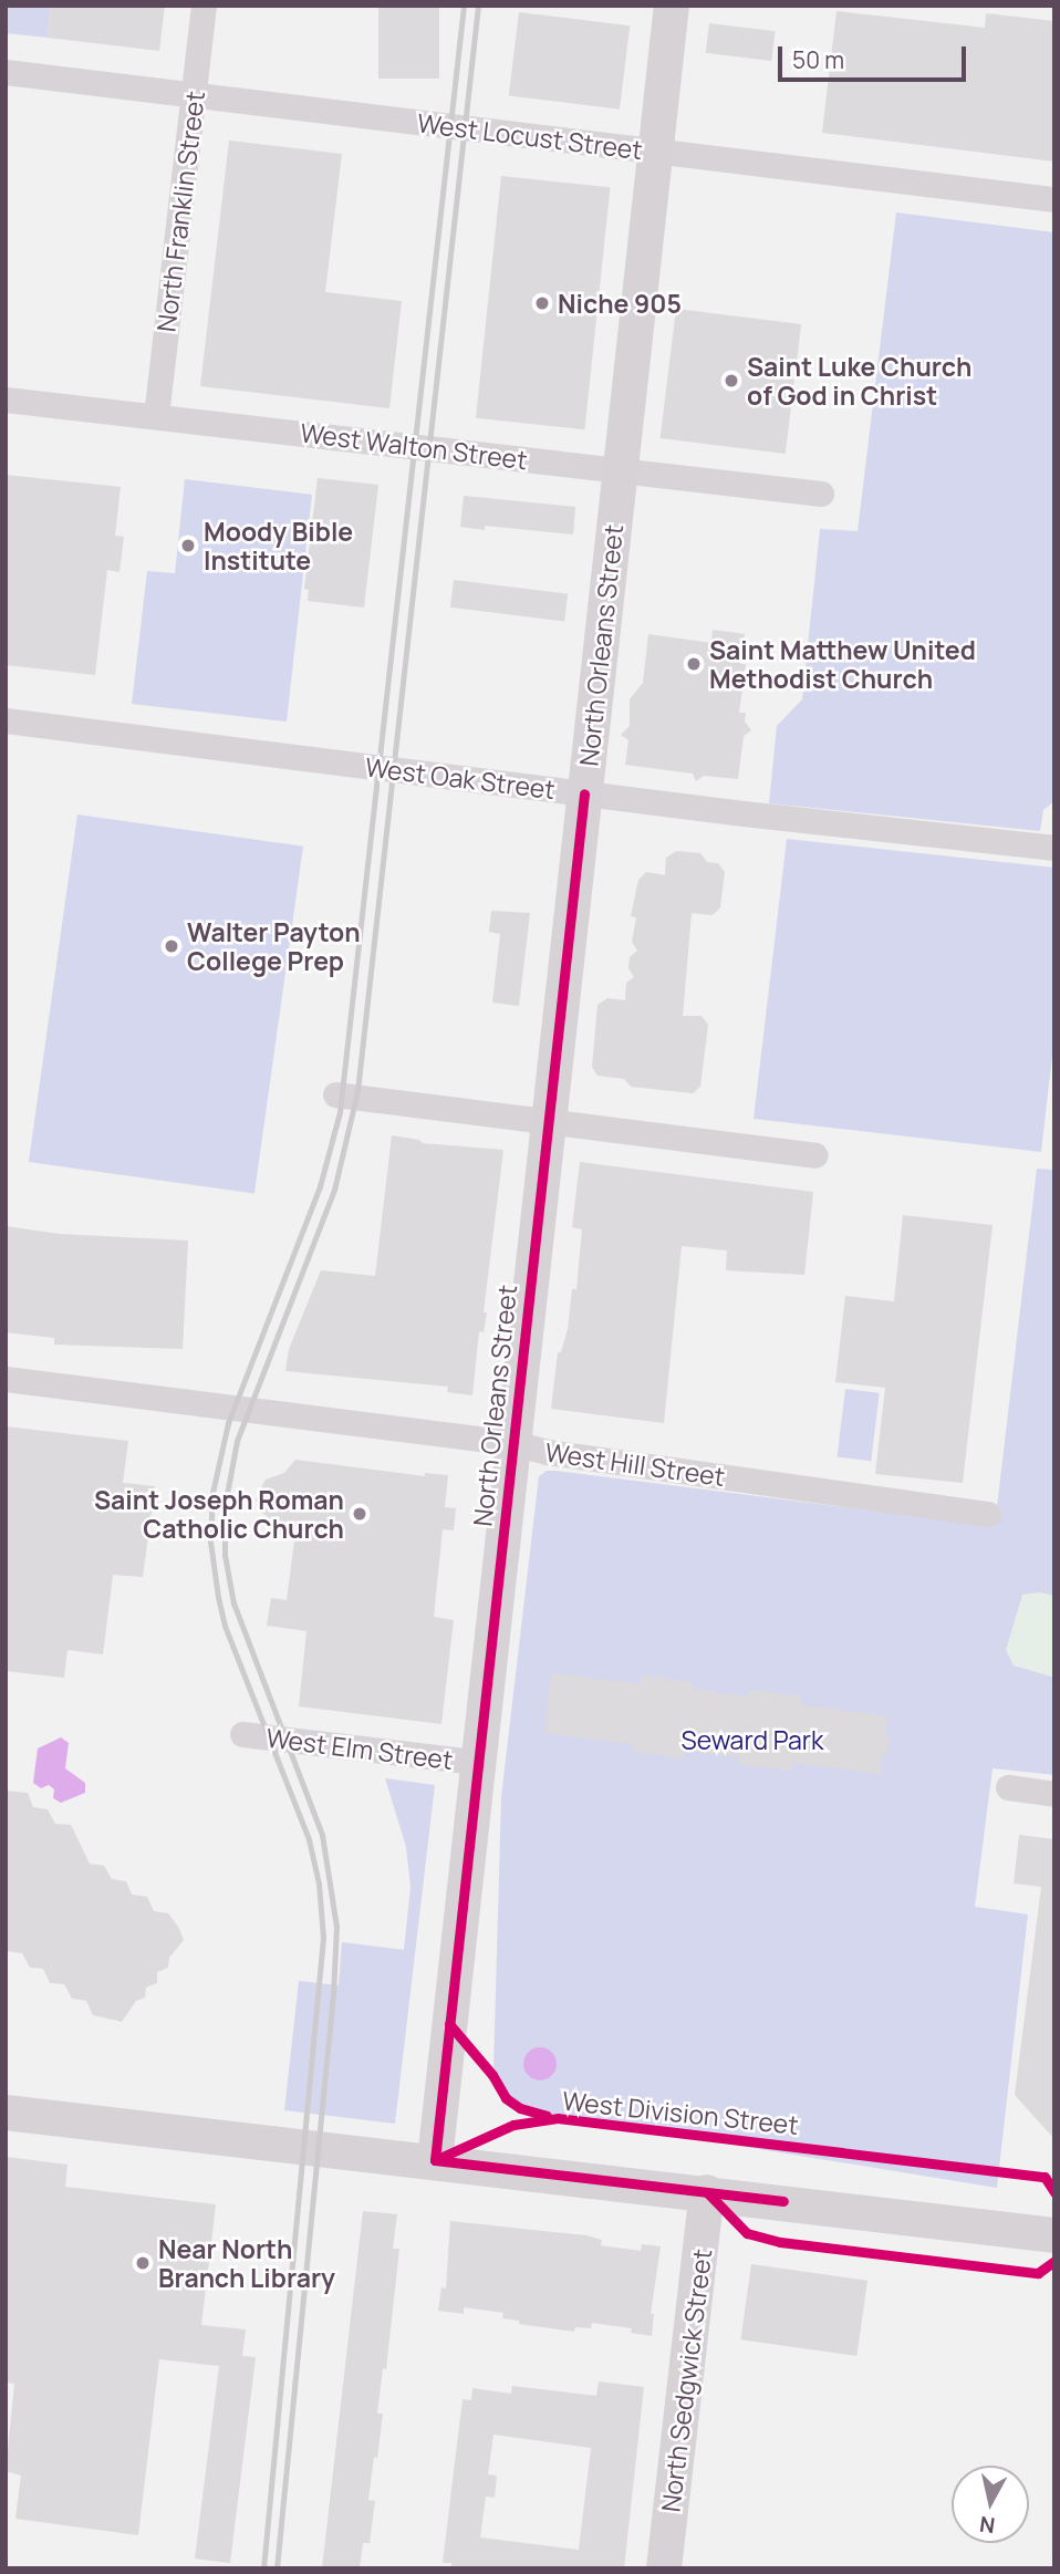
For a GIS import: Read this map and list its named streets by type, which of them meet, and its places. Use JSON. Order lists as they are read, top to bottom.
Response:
{
  "streets": {
    "street": [
      "West Locust Street",
      "North Franklin Street",
      "West Walton Street",
      "North Orleans Street",
      "West Oak Street",
      "West Hill Street",
      "West Elm Street",
      "North Sedgwick Street"
    ],
    "cycle path": ["West Division Street"]
  },
  "crossings": [
    ["West Locust Street", "North Franklin Street"],
    ["West Locust Street", "North Orleans Street"],
    ["North Franklin Street", "West Walton Street"],
    ["West Walton Street", "North Orleans Street"],
    ["North Orleans Street", "West Oak Street"],
    ["North Orleans Street", "West Hill Street"],
    ["North Orleans Street", "West Elm Street"]
  ],
  "parks": ["Seward Park"],
  "places": [
    "Niche 905",
    "Saint Luke Church of God in Christ",
    "Moody Bible Institute",
    "Saint Matthew United Methodist Church",
    "Walter Payton College Prep",
    "Saint Joseph Roman Catholic Church",
    "Near North Branch Library"
  ],
  "scale_bar": "50 m",
  "north": "bottom"
}
